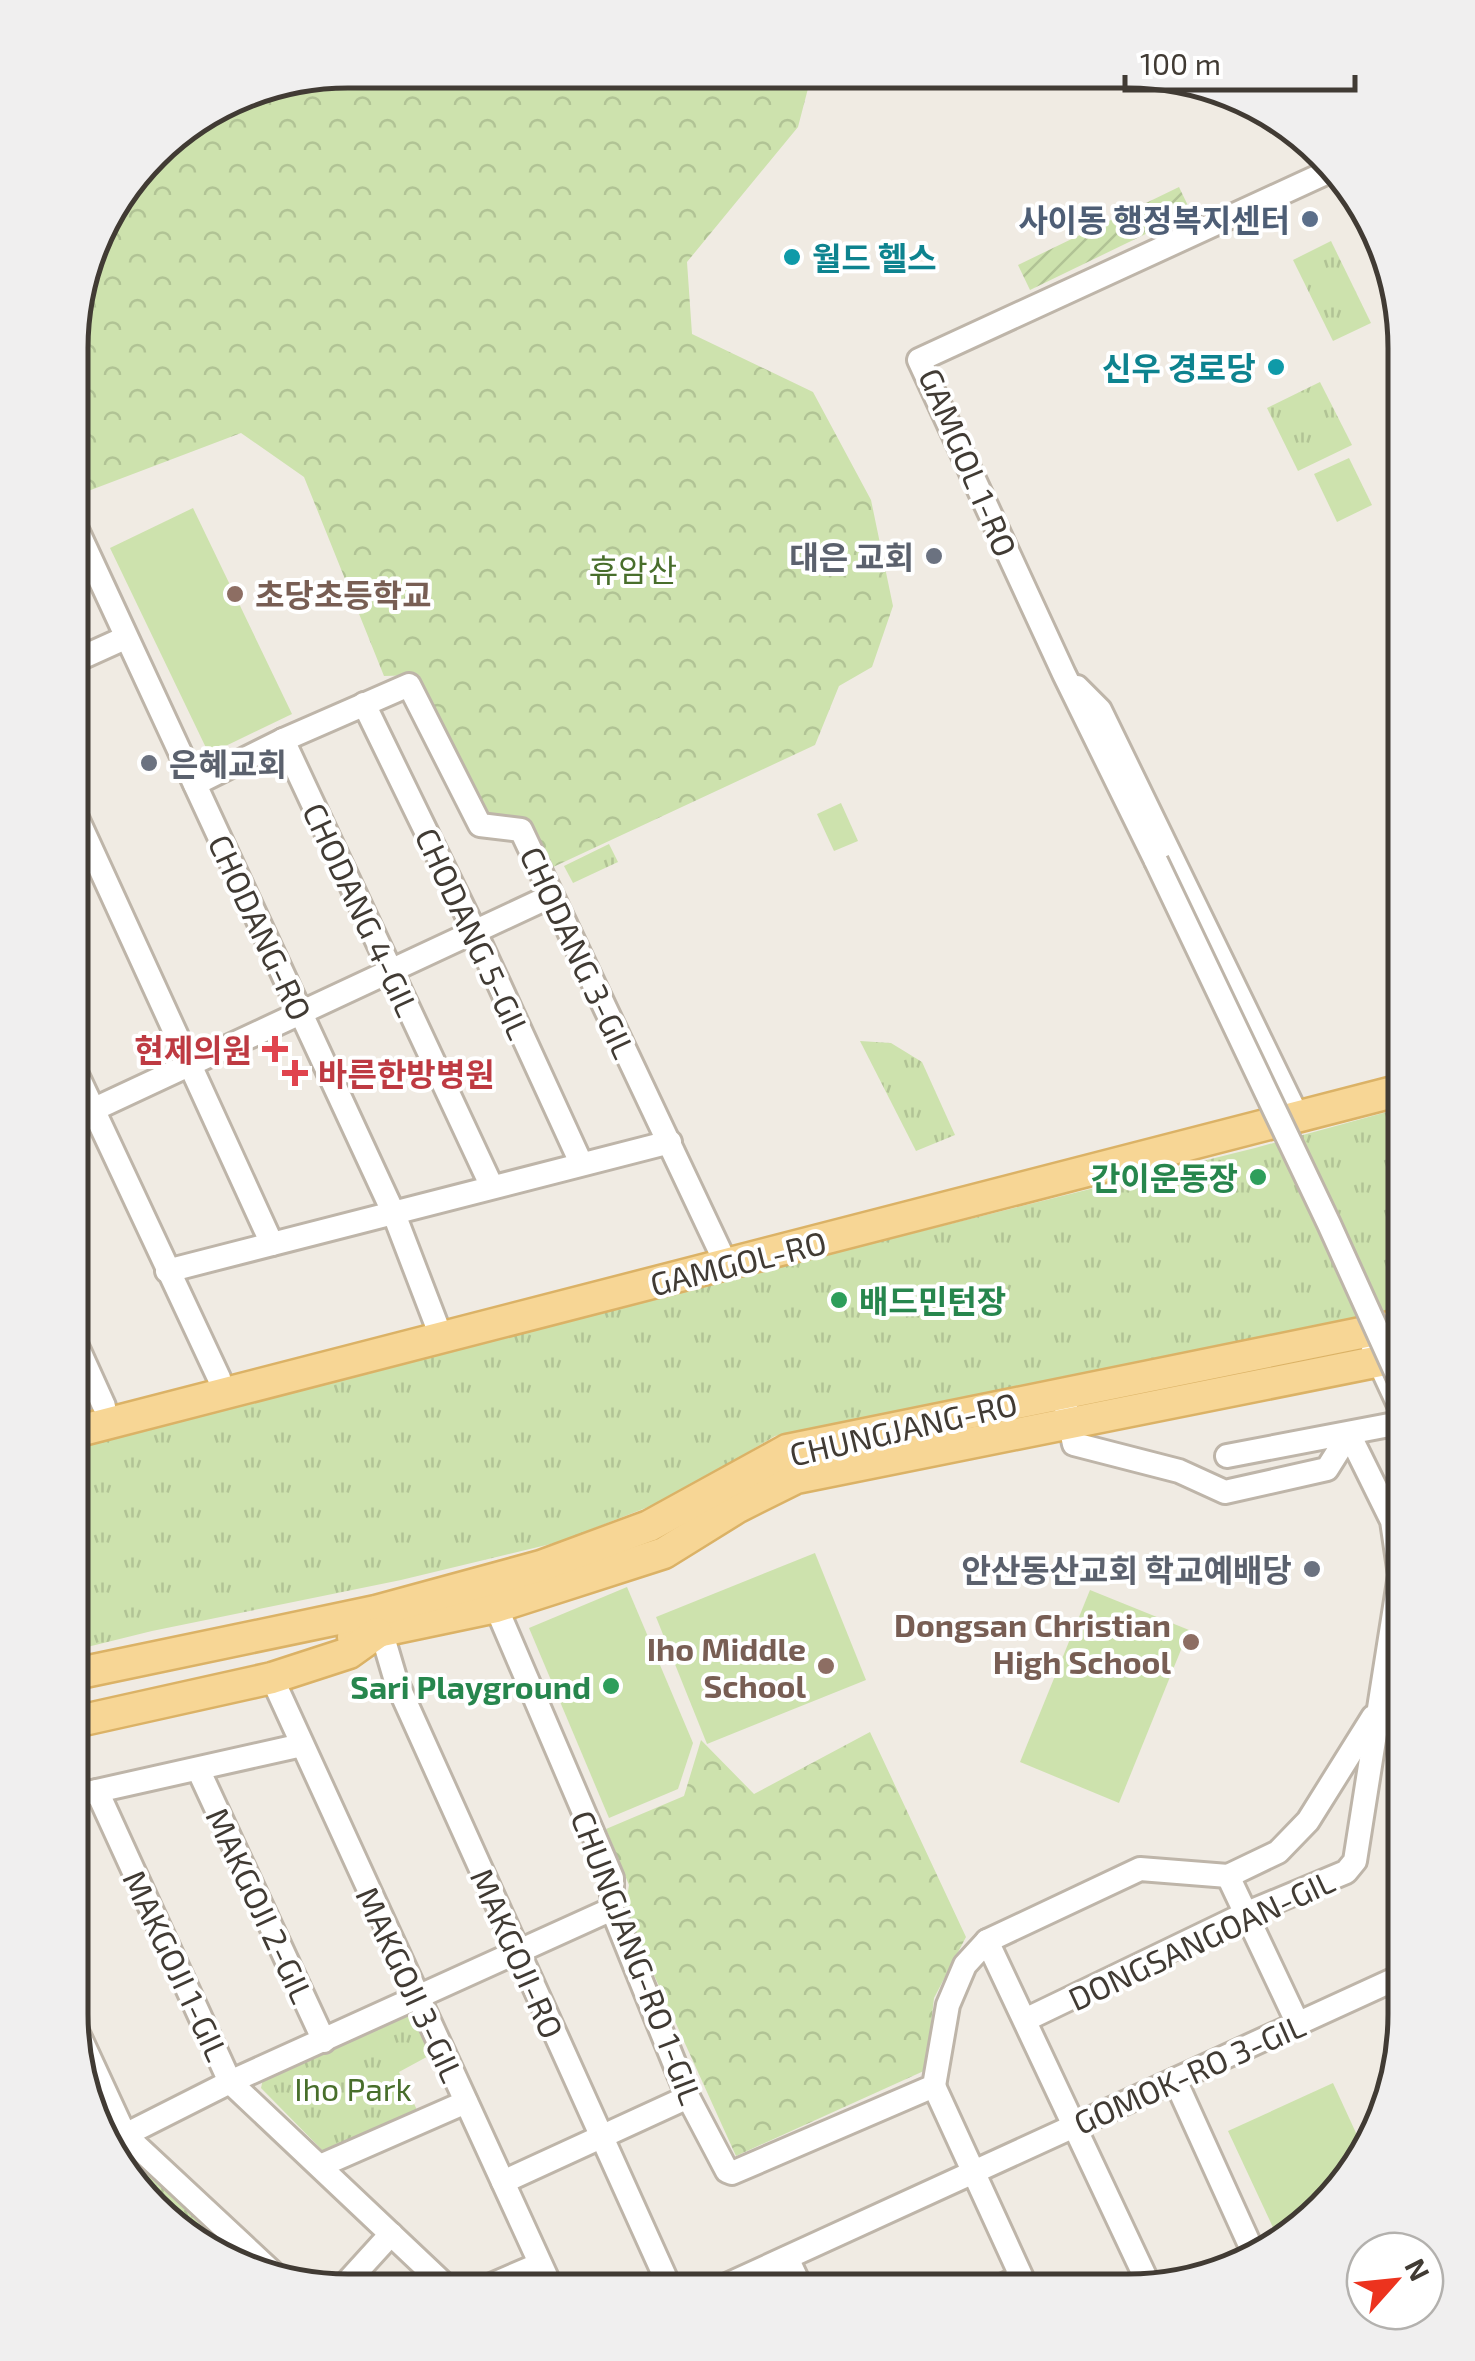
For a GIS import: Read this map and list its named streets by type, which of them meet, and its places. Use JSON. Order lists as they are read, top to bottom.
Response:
{
  "streets": {
    "main road": ["GAMGOL-RO", "CHUNGJANG-RO"],
    "street": [
      "GAMGOL 1-RO",
      "CHODANG 4-GIL",
      "CHODANG-RO",
      "CHODANG 5-GIL",
      "CHODANG 3-GIL",
      "MAKGOJI 2-GIL",
      "DONGSANGOAN-GIL",
      "MAKGOJI-RO",
      "CHUNGJANG-RO 1-GIL",
      "MAKGOJI 1-GIL",
      "MAKGOJI 3-GIL",
      "GOMOK-RO 3-GIL"
    ]
  },
  "crossings": [
    ["CHODANG 4-GIL", "CHODANG 3-GIL"],
    ["CHODANG-RO", "CHODANG 3-GIL"],
    ["CHODANG-RO", "GAMGOL-RO"],
    ["CHODANG 5-GIL", "CHODANG 3-GIL"],
    ["CHODANG 3-GIL", "GAMGOL-RO"],
    ["CHUNGJANG-RO", "MAKGOJI-RO"],
    ["CHUNGJANG-RO", "CHUNGJANG-RO 1-GIL"]
  ],
  "parks": ["휴암산", "Iho Park"],
  "places": {
    "other": [
      "사이동 행정복지센터",
      "월드 헬스",
      "신우 경로당",
      "대은 교회",
      "초당초등학교",
      "은혜교회",
      "간이운동장",
      "배드민턴장",
      "안산동산교회 학교예배당",
      "Dongsan Christian High School",
      "Iho Middle School",
      "Sari Playground"
    ],
    "health": ["현제의원", "바른한방병원"]
  },
  "scale_bar": "100 m",
  "north": "top right"
}
